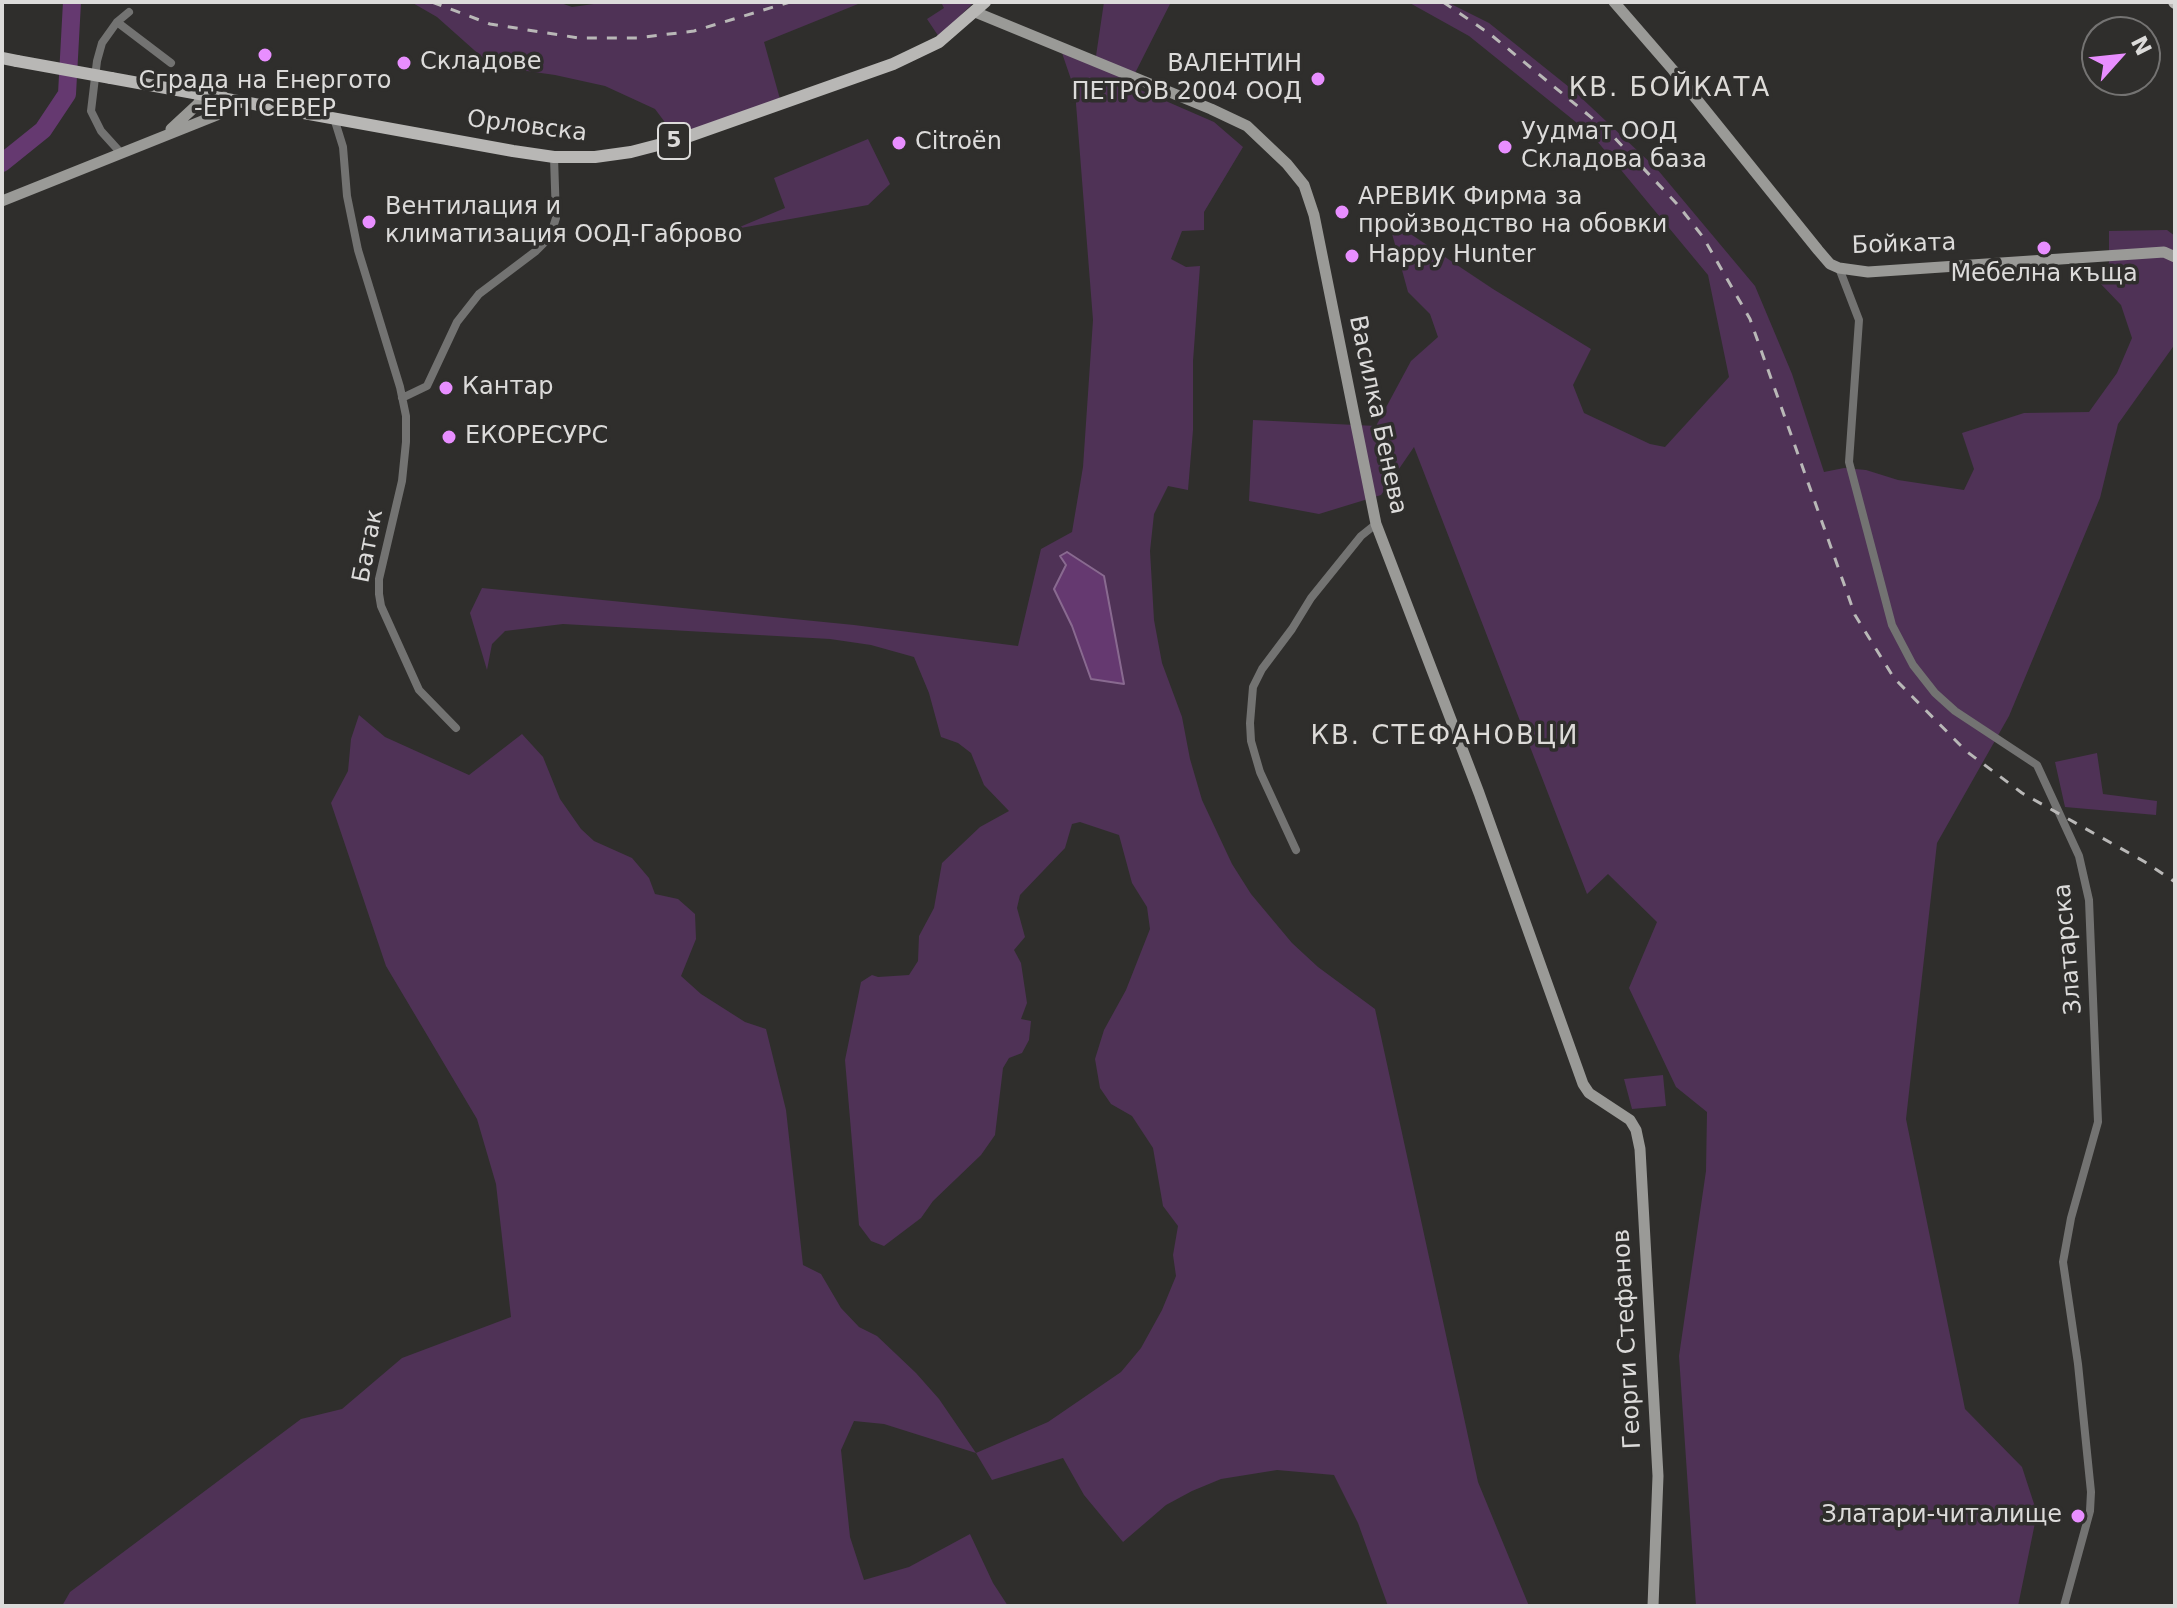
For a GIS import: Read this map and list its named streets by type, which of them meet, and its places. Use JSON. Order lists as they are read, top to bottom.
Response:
{
  "streets": {
    "main road": ["Орловска", "5"],
    "street": [
      "Бойката",
      "Василка Бенева",
      "Батак",
      "Златарска",
      "Георги Стефанов"
    ]
  },
  "crossings": [
    ["Орловска", "5"],
    ["Орловска", "Василка Бенева"],
    ["Орловска", "Батак"],
    ["Бойката", "Златарска"],
    ["Василка Бенева", "Георги Стефанов"]
  ],
  "districts": ["КВ. БОЙКАТА", "КВ. СТЕФАНОВЦИ"],
  "places": [
    "Сграда на Енергото -ЕРП СЕВЕР",
    "Складове",
    "ВАЛЕНТИН ПЕТРОВ 2004 ООД",
    "Citroën",
    "Уудмат ООД Складова база",
    "АРЕВИК Фирма за пройзводство на обовки",
    "Вентилация и климатизация ООД-Габрово",
    "Мебелна къща",
    "Happy Hunter",
    "Кантар",
    "ЕКОРЕСУРС",
    "Златари-читалище"
  ],
  "north": "top right"
}
